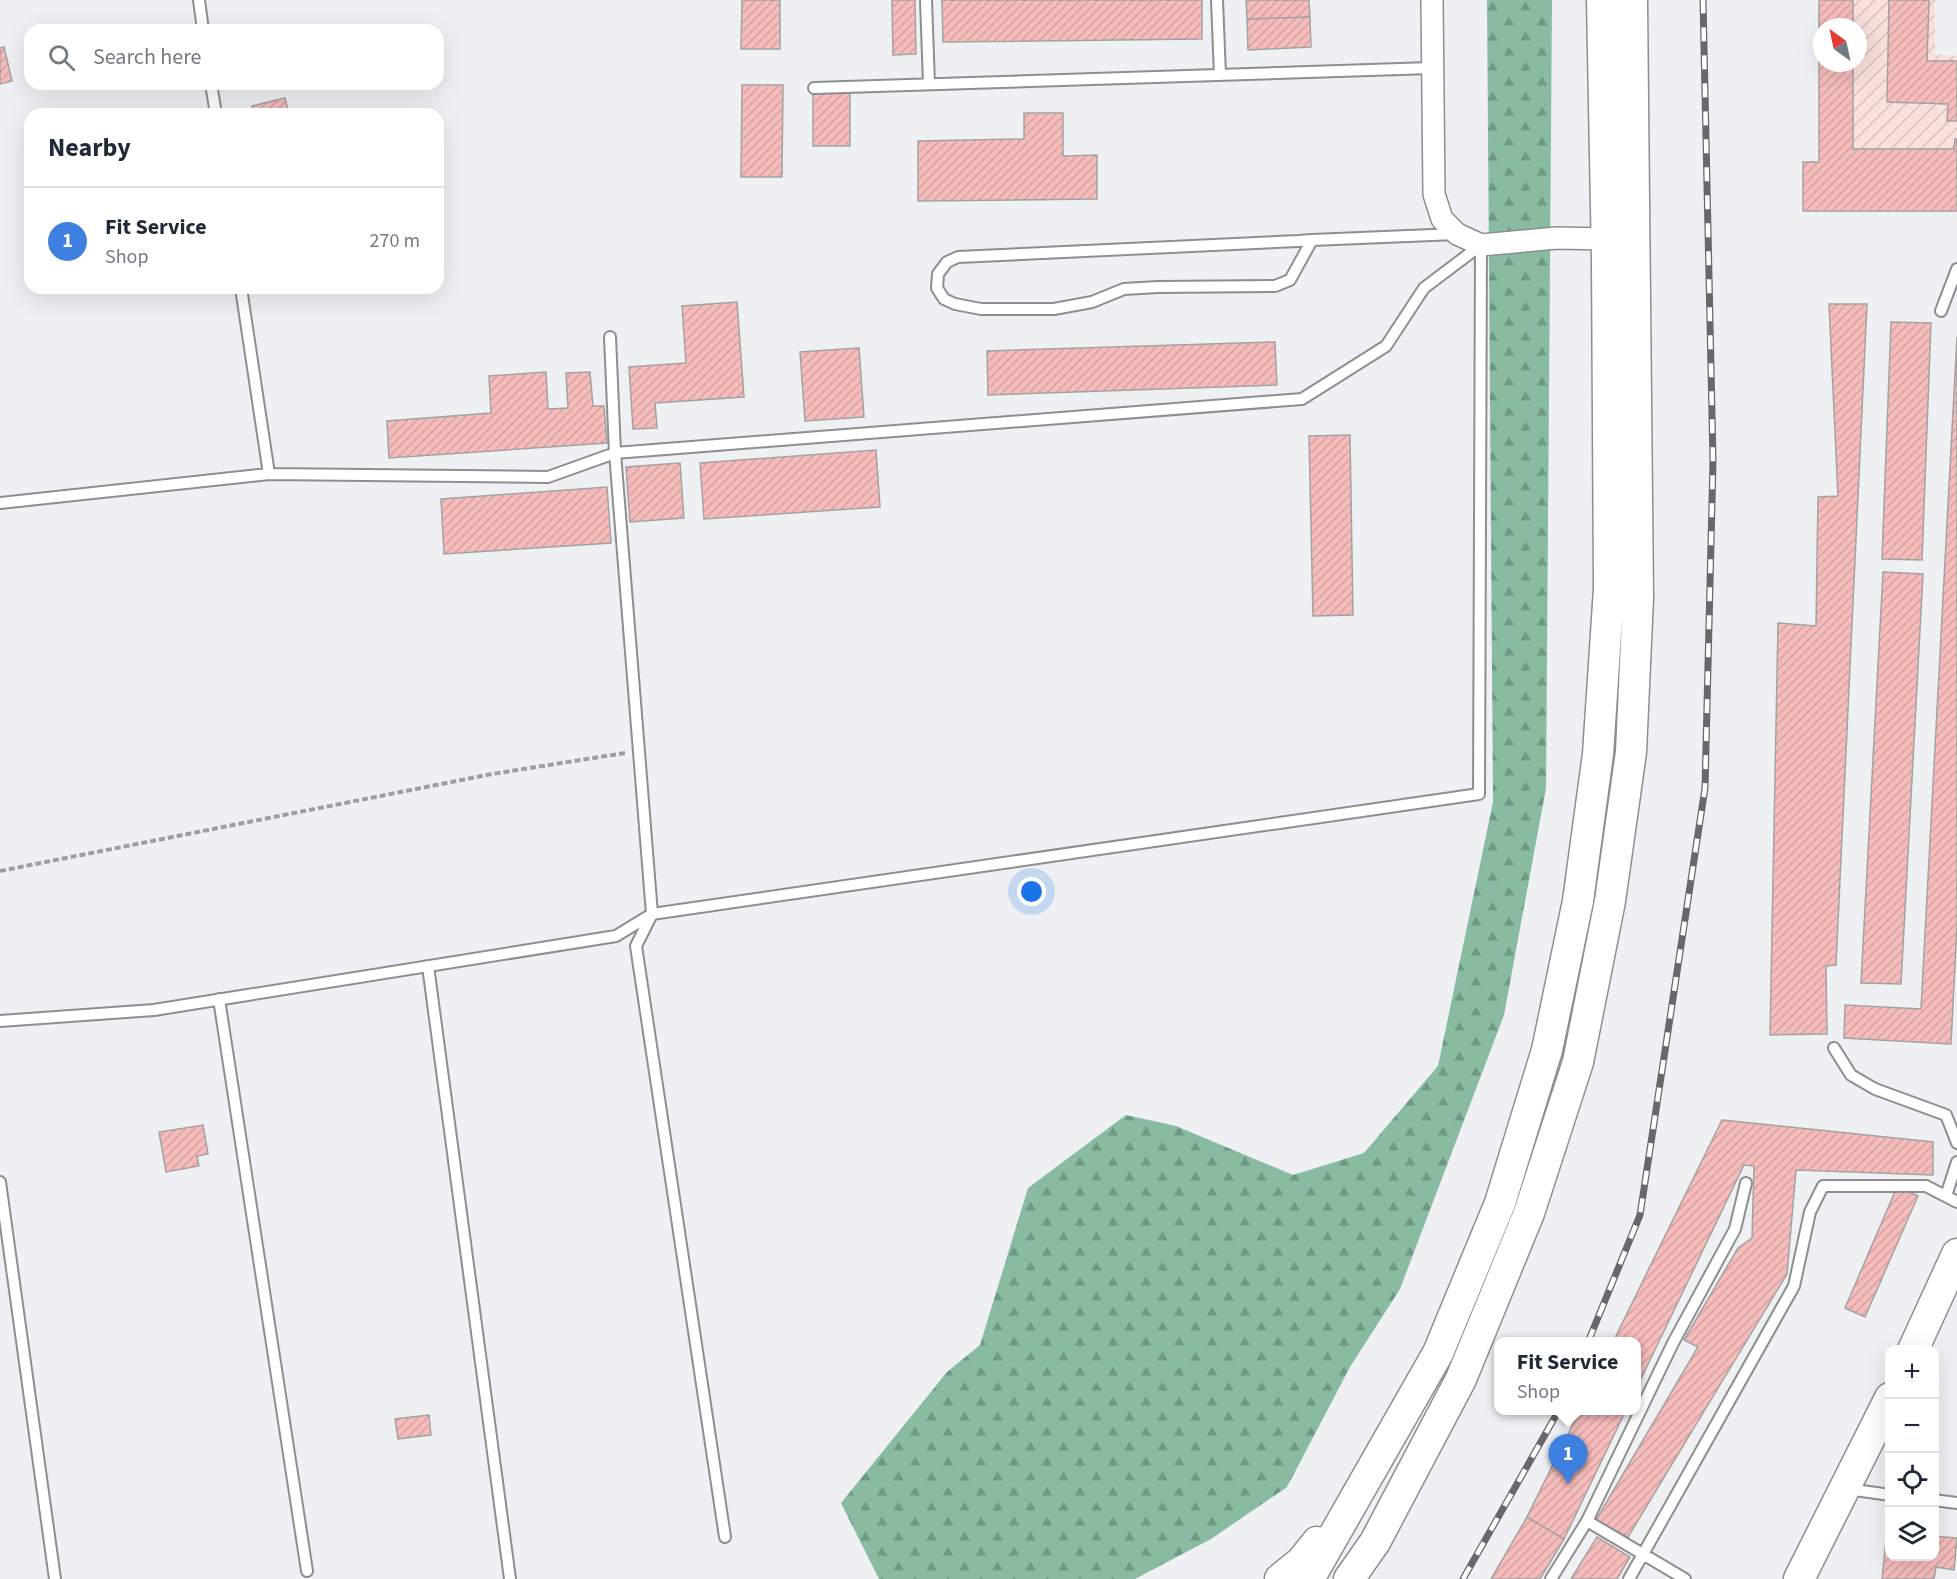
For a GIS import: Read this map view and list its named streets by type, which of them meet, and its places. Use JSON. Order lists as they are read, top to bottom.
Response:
{
  "north": "top left",
  "page": {
    "search": "Search here",
    "heading": "Nearby",
    "list": [
      {
        "mark": "1",
        "name": "Fit Service",
        "note": "Shop",
        "value": "270 m"
      }
    ],
    "popup": ["Fit Service", "Shop"],
    "map_buttons": ["+", "−"],
    "pins": "1"
  }
}
